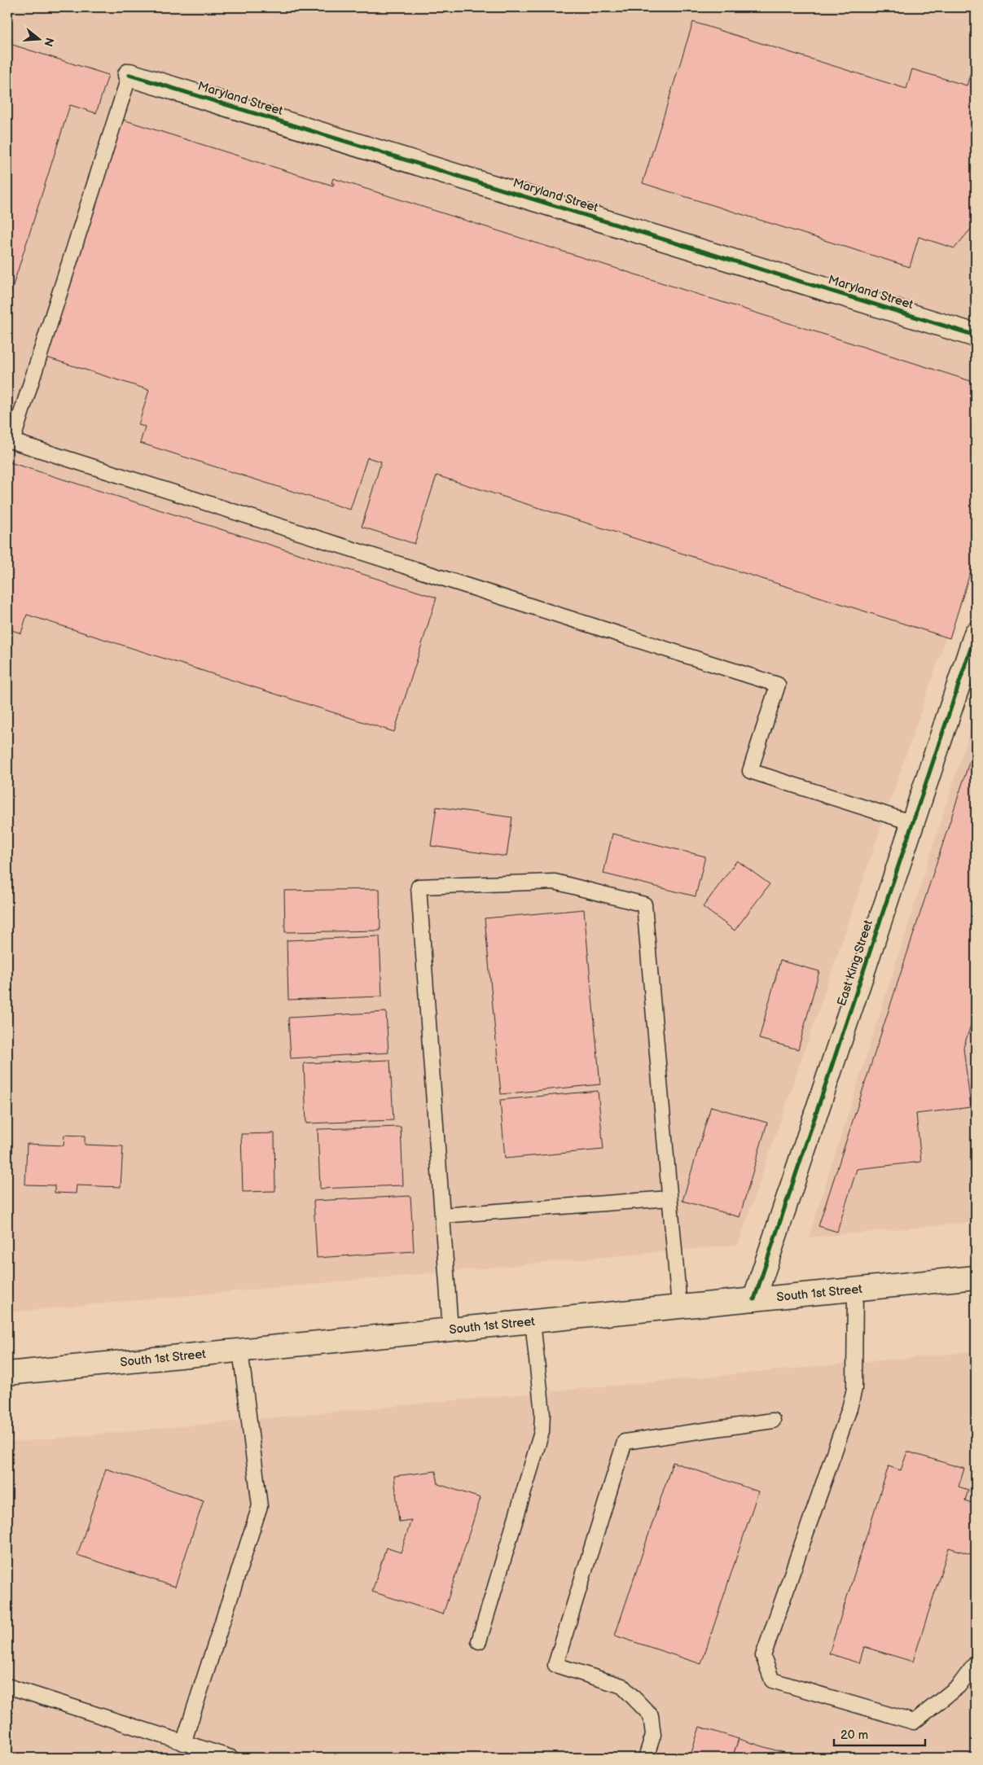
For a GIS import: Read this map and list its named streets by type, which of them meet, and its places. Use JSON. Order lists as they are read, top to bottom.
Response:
{
  "streets": {
    "street": ["Maryland Street", "East King Street", "South 1st Street"]
  },
  "crossings": [
    ["East King Street", "South 1st Street"]
  ],
  "scale_bar": "20 m",
  "north": "right"
}
